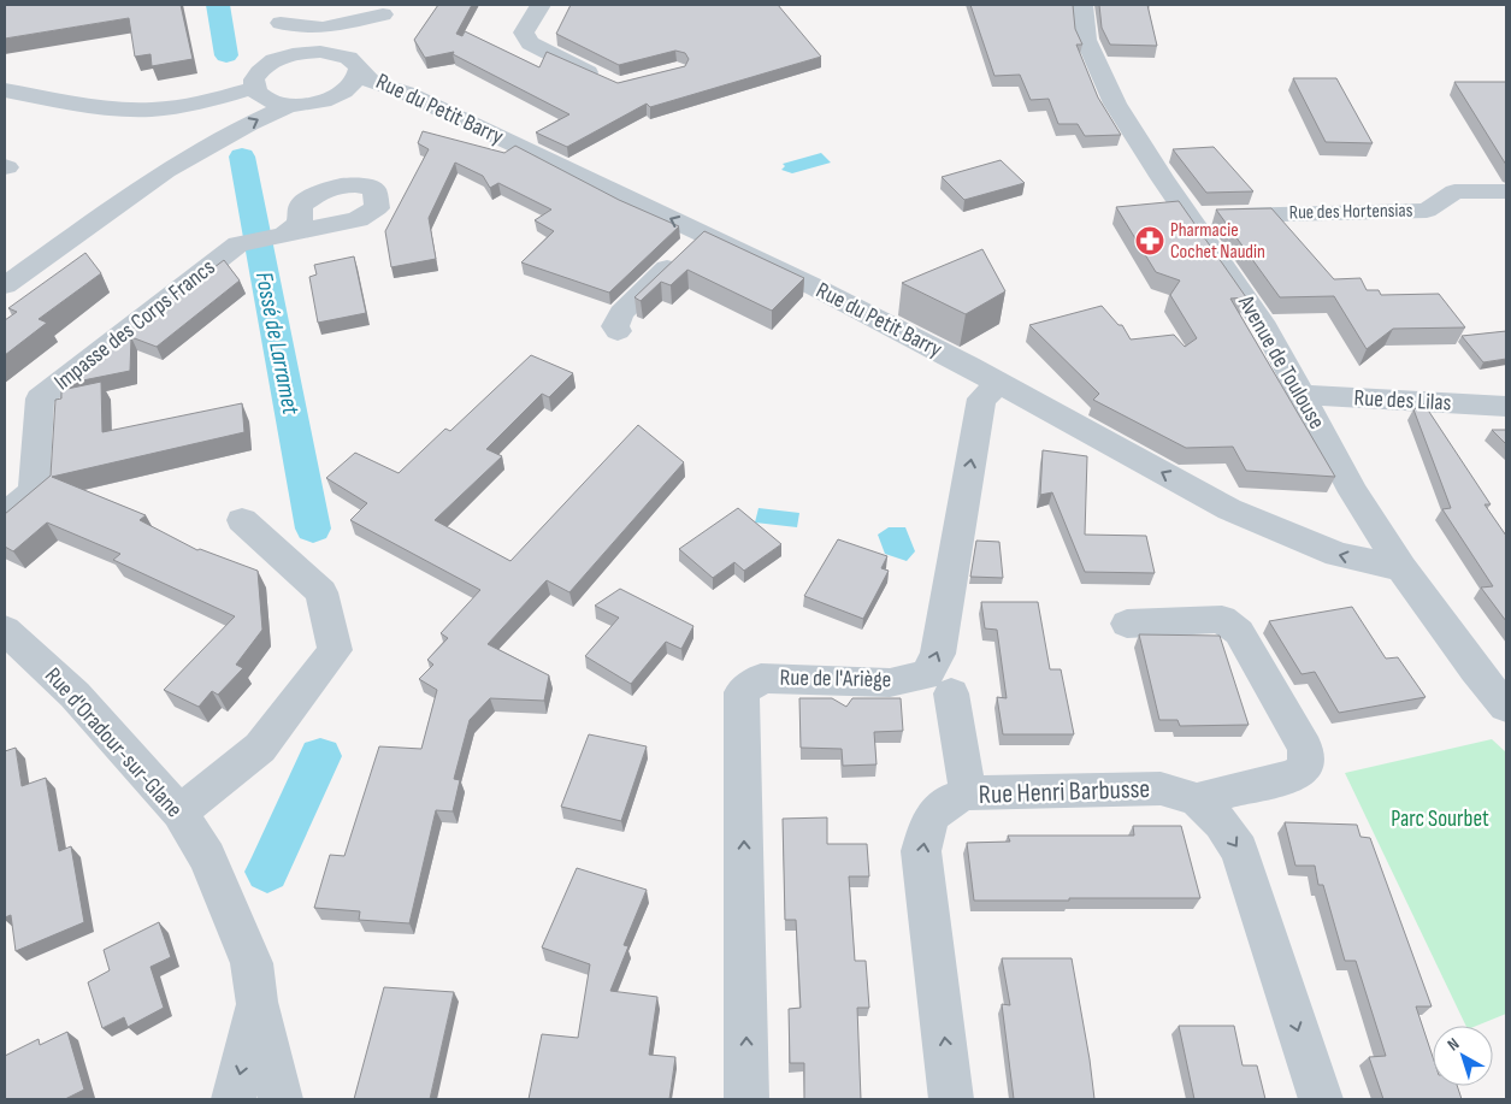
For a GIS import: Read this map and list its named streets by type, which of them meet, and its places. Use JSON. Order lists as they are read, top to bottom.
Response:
{
  "streets": {
    "street": [
      "Rue du Petit Barry",
      "Rue des Hortensias",
      "Impasse des Corps Francs",
      "Avenue de Toulouse",
      "Rue des Lilas",
      "Rue de l'Ariège",
      "Rue d'Oradour-sur-Glane",
      "Rue Henri Barbusse"
    ]
  },
  "crossings": [
    ["Rue du Petit Barry", "Avenue de Toulouse"],
    ["Rue du Petit Barry", "Rue de l'Ariège"],
    ["Rue des Hortensias", "Avenue de Toulouse"],
    ["Avenue de Toulouse", "Rue des Lilas"]
  ],
  "one_way": ["Rue du Petit Barry", "Rue de l'Ariège"],
  "water": ["Fossé de Larramet"],
  "parks": ["Parc Sourbet"],
  "places": {
    "pharmacy": ["Pharmacie Cochet Naudin"]
  },
  "north": "top left"
}
